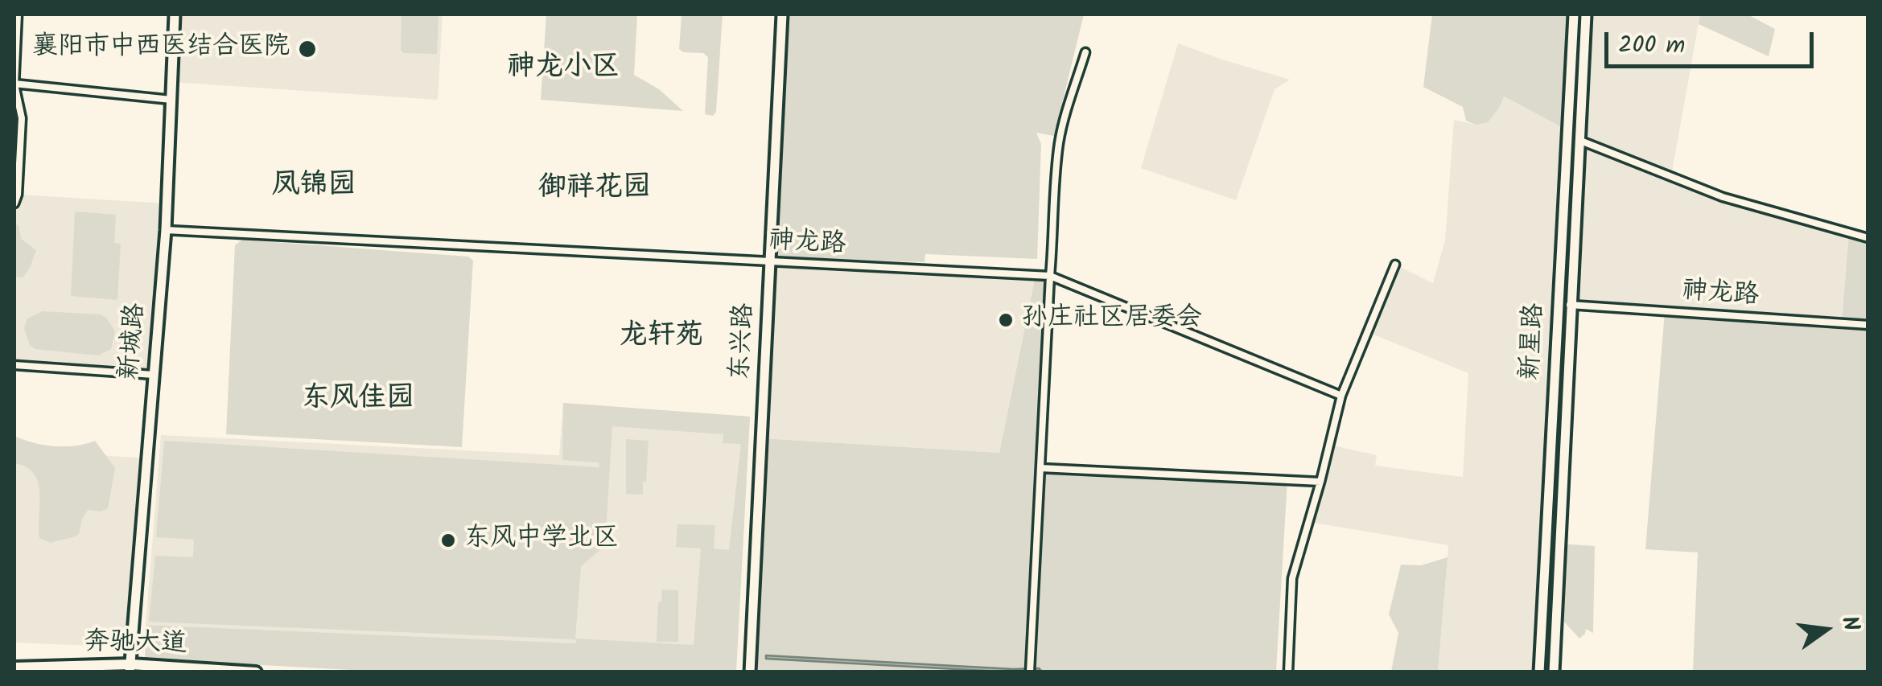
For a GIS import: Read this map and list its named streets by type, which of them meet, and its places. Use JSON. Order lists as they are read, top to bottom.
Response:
{
  "streets": {
    "main road": [
      "新城路",
      "东兴路",
      "新星路",
      "奔驰大道"
    ],
    "street": ["神龙路"]
  },
  "crossings": [
    ["神龙路", "新城路"],
    ["神龙路", "东兴路"],
    ["神龙路", "新星路"],
    ["新城路", "奔驰大道"]
  ],
  "districts": [
    "神龙小区",
    "凤锦园",
    "御祥花园",
    "龙轩苑",
    "东风佳园"
  ],
  "places": ["襄阳市中西医结合医院", "孙庄社区居委会", "东风中学北区"],
  "scale_bar": "200 m",
  "north": "right"
}
